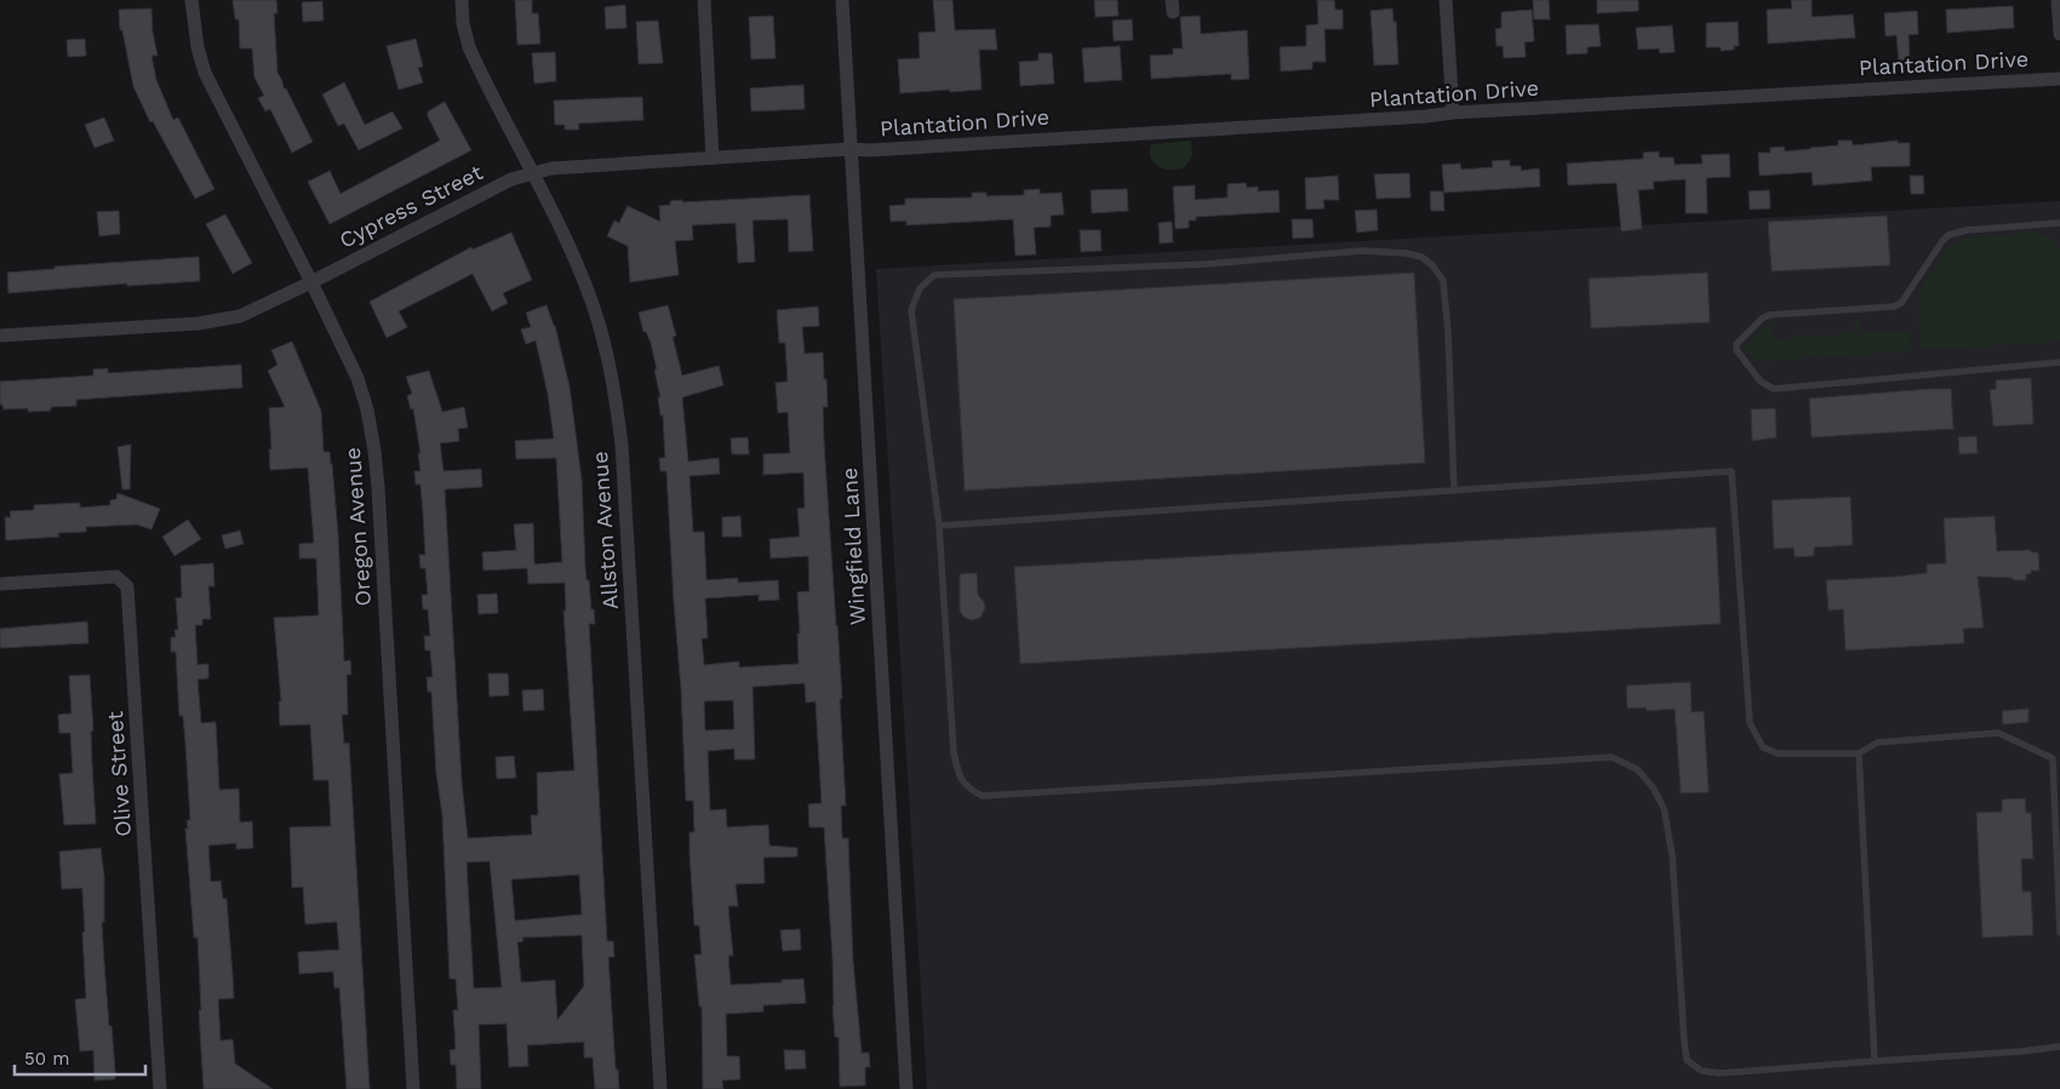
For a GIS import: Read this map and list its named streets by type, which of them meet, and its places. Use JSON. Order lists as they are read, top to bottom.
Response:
{
  "streets": {
    "street": [
      "Plantation Drive",
      "Cypress Street",
      "Oregon Avenue",
      "Allston Avenue",
      "Wingfield Lane",
      "Olive Street"
    ]
  },
  "crossings": [
    ["Plantation Drive", "Cypress Street"],
    ["Plantation Drive", "Wingfield Lane"],
    ["Cypress Street", "Oregon Avenue"],
    ["Cypress Street", "Allston Avenue"],
    ["Cypress Street", "Wingfield Lane"]
  ],
  "scale_bar": "50 m"
}
